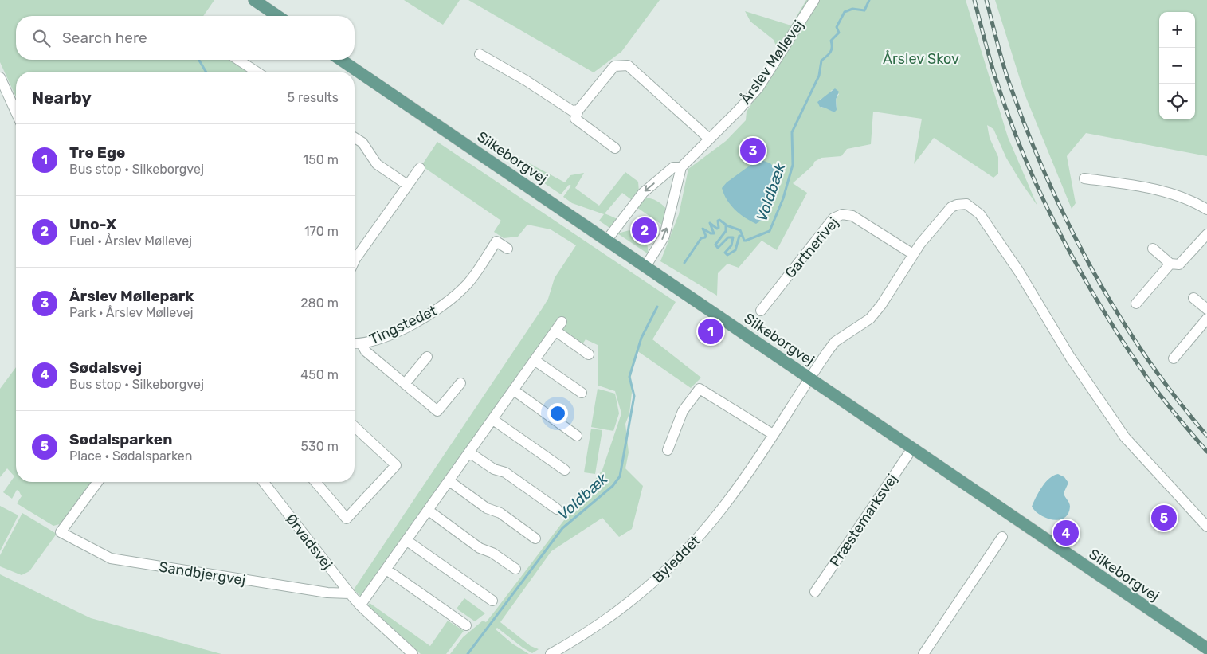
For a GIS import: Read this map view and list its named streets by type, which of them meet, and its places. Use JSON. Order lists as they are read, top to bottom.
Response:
{
  "streets": {
    "main road": ["Silkeborgvej"],
    "street": [
      "Årslev Møllevej",
      "Gartnerivej",
      "Tingstedet",
      "Præstemarksvej",
      "Ørvadsvej",
      "Byleddet",
      "Sandbjergvej"
    ]
  },
  "crossings": [
    ["Årslev Møllevej", "Silkeborgvej"],
    ["Silkeborgvej", "Præstemarksvej"],
    ["Silkeborgvej", "Byleddet"],
    ["Gartnerivej", "Byleddet"],
    ["Ørvadsvej", "Sandbjergvej"]
  ],
  "water": ["Voldbæk"],
  "parks": ["Årslev Skov"],
  "page": {
    "map_buttons": ["+", "−"],
    "search": "Search here",
    "heading": ["Nearby", "5 results"],
    "list": [
      {
        "mark": "1",
        "name": "Tre Ege",
        "note": "Bus stop · Silkeborgvej",
        "value": "150 m"
      },
      {
        "mark": "2",
        "name": "Uno-X",
        "note": "Fuel · Årslev Møllevej",
        "value": "170 m"
      },
      {
        "mark": "3",
        "name": "Årslev Møllepark",
        "note": "Park · Årslev Møllevej",
        "value": "280 m"
      },
      {
        "mark": "4",
        "name": "Sødalsvej",
        "note": "Bus stop · Silkeborgvej",
        "value": "450 m"
      },
      {
        "mark": "5",
        "name": "Sødalsparken",
        "note": "Place · Sødalsparken",
        "value": "530 m"
      }
    ],
    "pins": [
      "3",
      "2",
      "1",
      "5",
      "4"
    ]
  }
}
